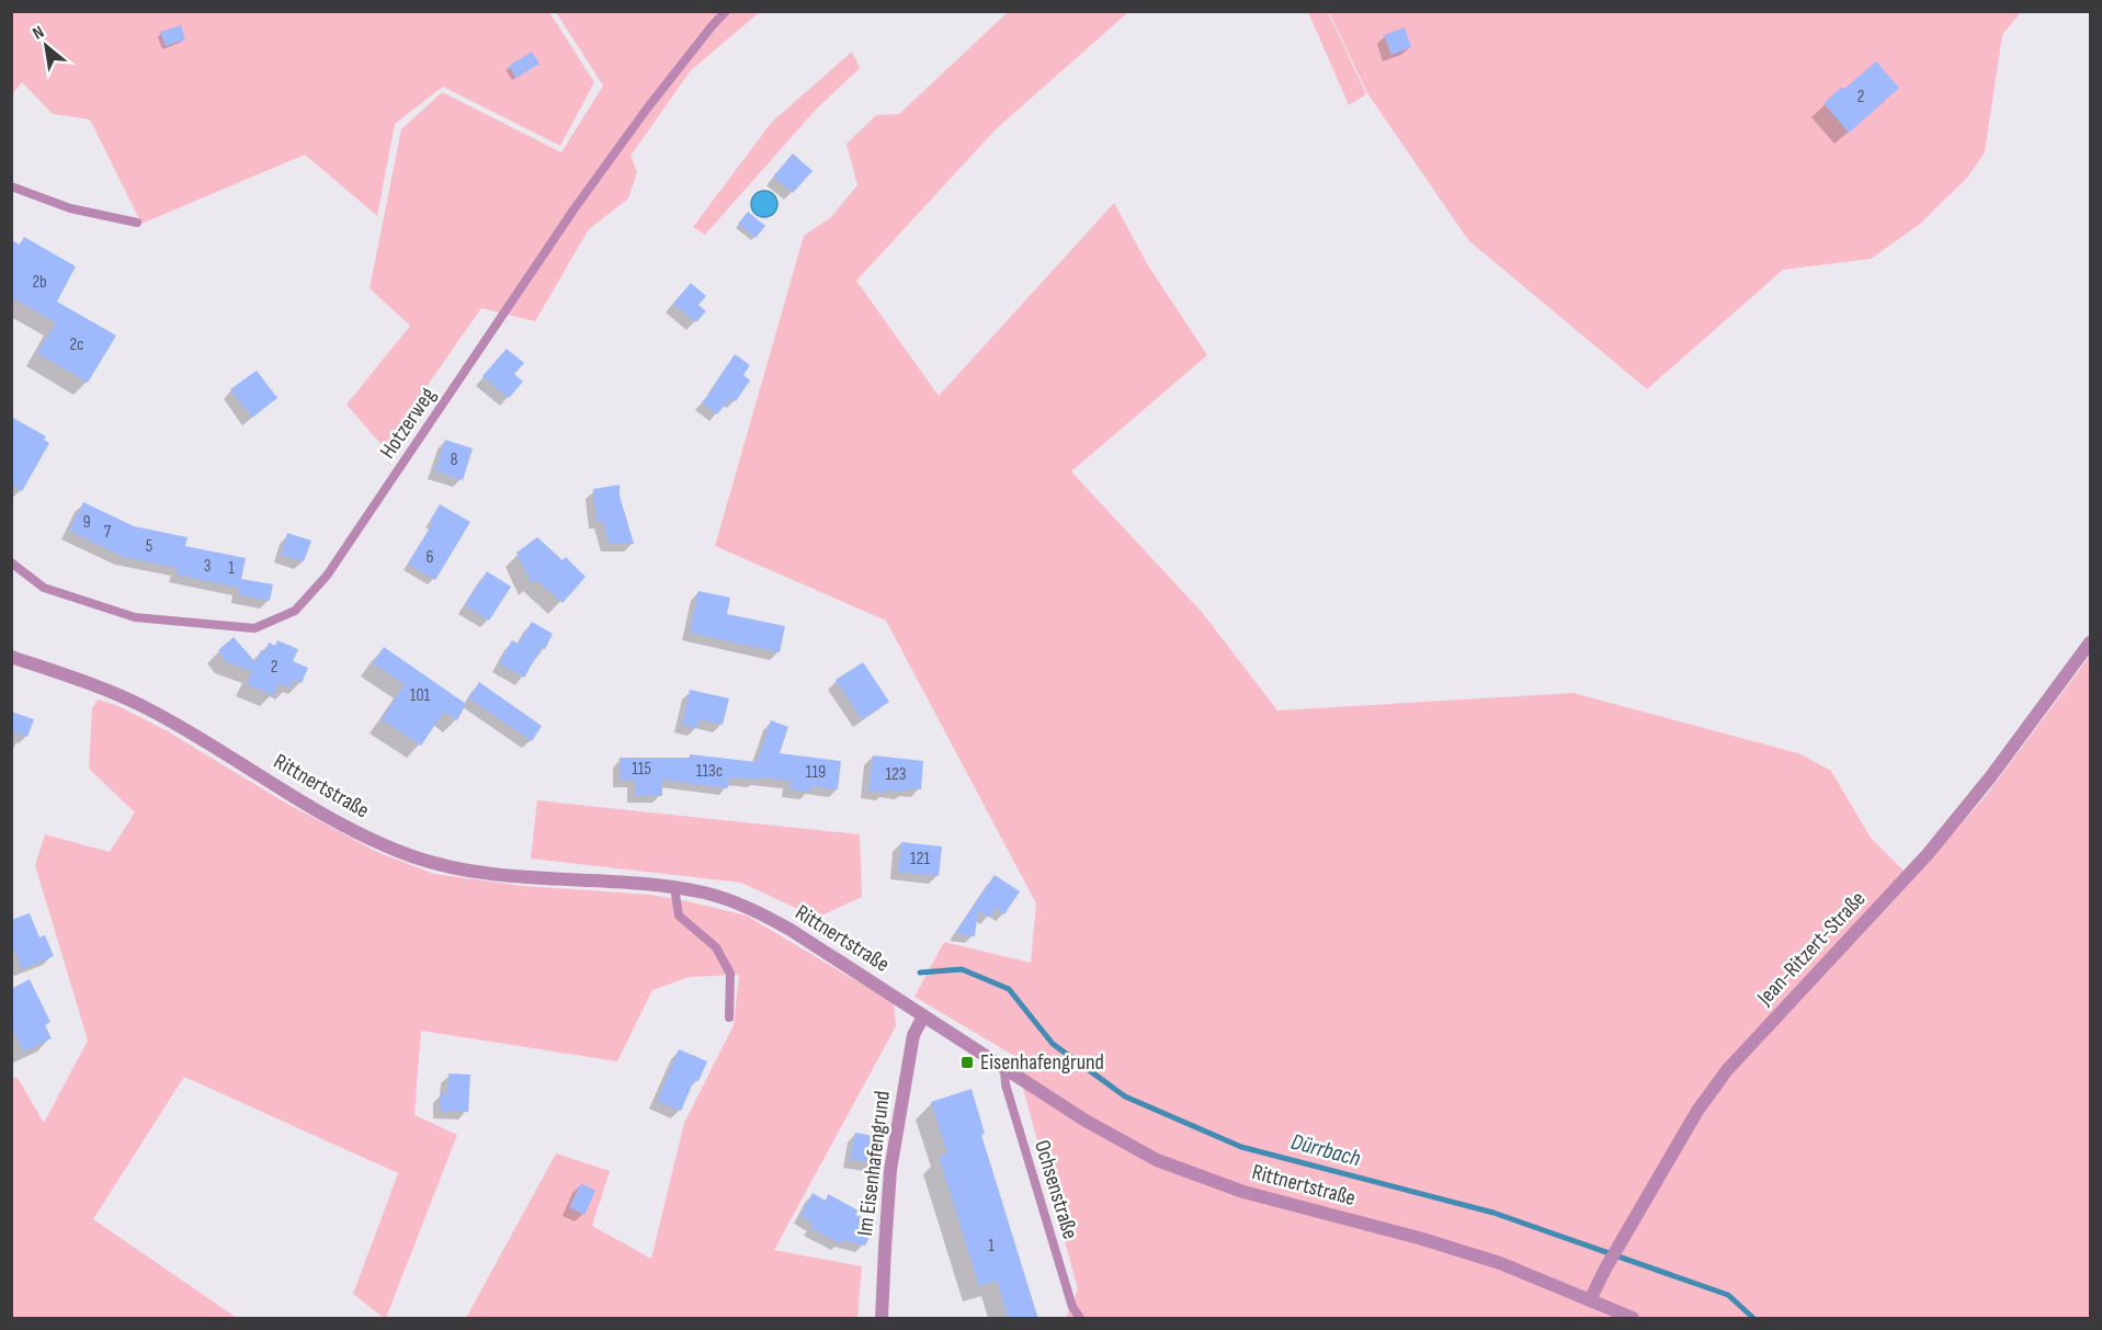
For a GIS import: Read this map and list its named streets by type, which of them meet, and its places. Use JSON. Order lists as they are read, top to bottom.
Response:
{
  "streets": {
    "street": ["Rittnertstraße", "Jean-Ritzert-Straße", "Im Eisenhafengrund"],
    "lane": ["Hotzerweg", "Ochsenstraße"]
  },
  "crossings": [
    ["Rittnertstraße", "Jean-Ritzert-Straße"],
    ["Rittnertstraße", "Im Eisenhafengrund"],
    ["Rittnertstraße", "Ochsenstraße"]
  ],
  "water": ["Dürrbach"],
  "places": {
    "transit": ["Eisenhafengrund"]
  },
  "house_numbers": [
    "2",
    "2b",
    "2c",
    "8",
    "9",
    "7",
    "5",
    "6",
    "3",
    "1",
    "2",
    "101",
    "115",
    "113c",
    "119",
    "123",
    "121",
    "1"
  ],
  "north": "top left"
}
